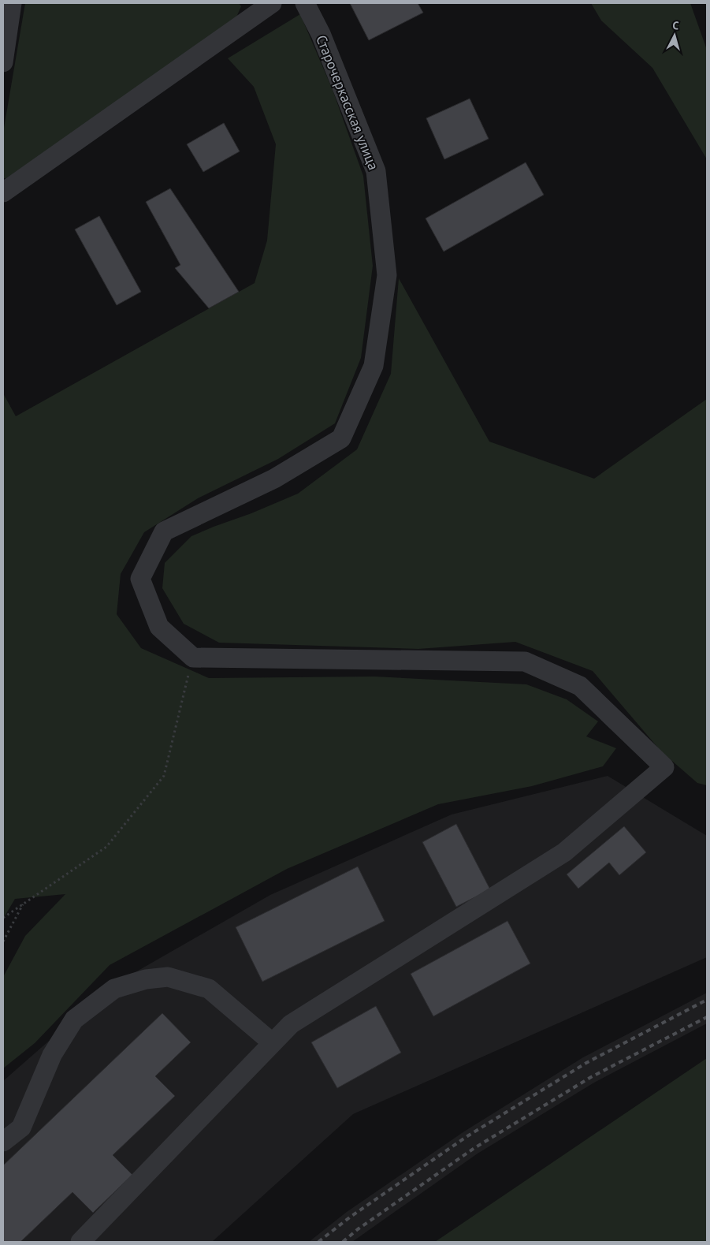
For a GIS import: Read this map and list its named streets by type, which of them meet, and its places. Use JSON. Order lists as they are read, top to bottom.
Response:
{
  "streets": {
    "street": ["Старочеркасская улица"]
  },
  "north": "top"
}
